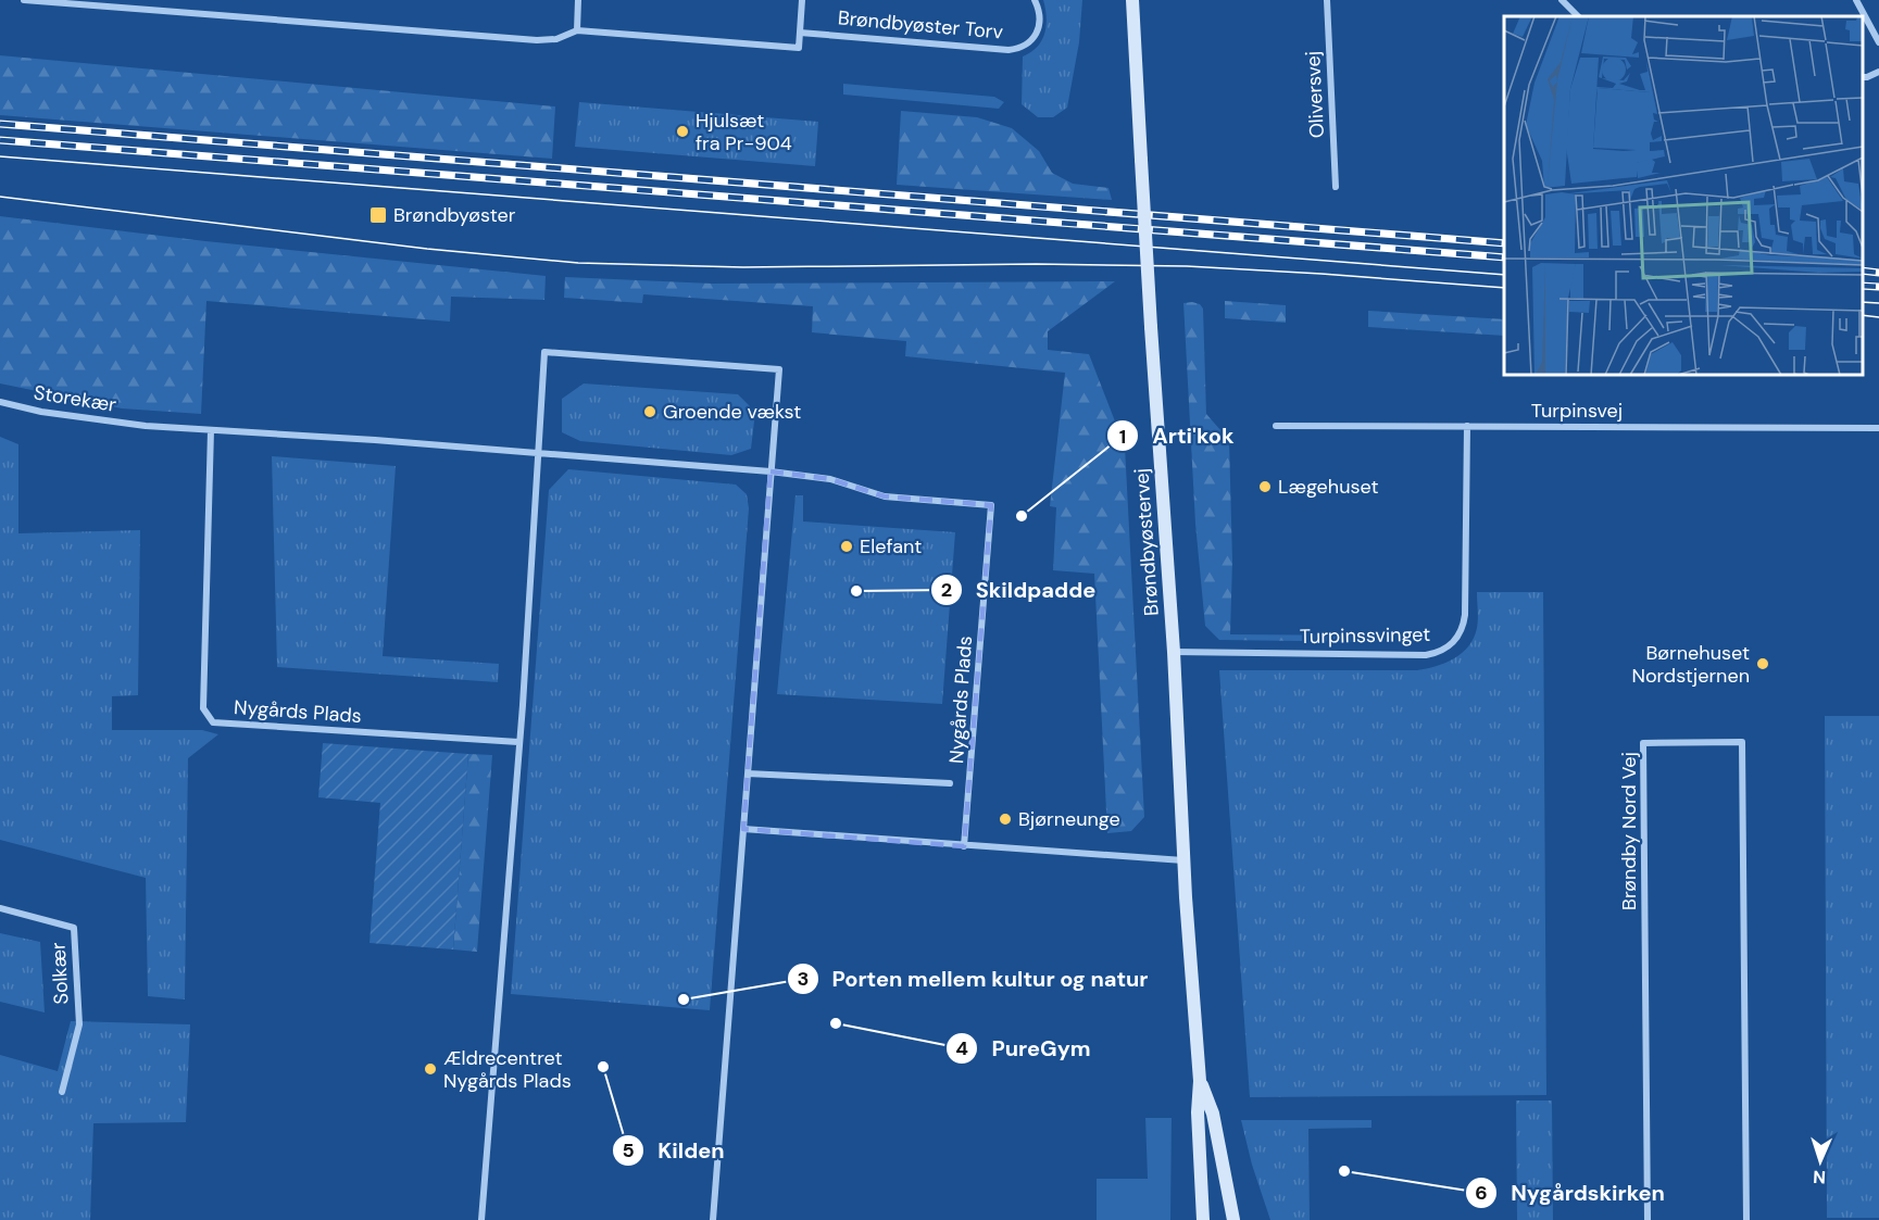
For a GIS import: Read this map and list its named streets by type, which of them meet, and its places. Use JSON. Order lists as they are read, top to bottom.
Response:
{
  "streets": {
    "street": [
      "Brøndbyøster Torv",
      "Oliversvej",
      "Storekær",
      "Turpinsvej",
      "Brøndbyøstervej",
      "Turpinssvinget",
      "Nygårds Plads",
      "Brøndby Nord Vej",
      "Solkær"
    ]
  },
  "crossings": [
    ["Storekær", "Nygårds Plads"],
    ["Turpinsvej", "Turpinssvinget"],
    ["Brøndbyøstervej", "Turpinssvinget"]
  ],
  "places": {
    "other": [
      "Hjulsæt fra Pr-904",
      "Groende vækst",
      "Lægehuset",
      "Arti'kok",
      "Elefant",
      "Skildpadde",
      "Børnehuset Nordstjernen",
      "Bjørneunge",
      "Porten mellem kultur og natur",
      "PureGym",
      "Kilden",
      "Ældrecentret Nygårds Plads",
      "Nygårdskirken"
    ],
    "transit": ["Brøndbyøster"]
  },
  "north": "bottom"
}
